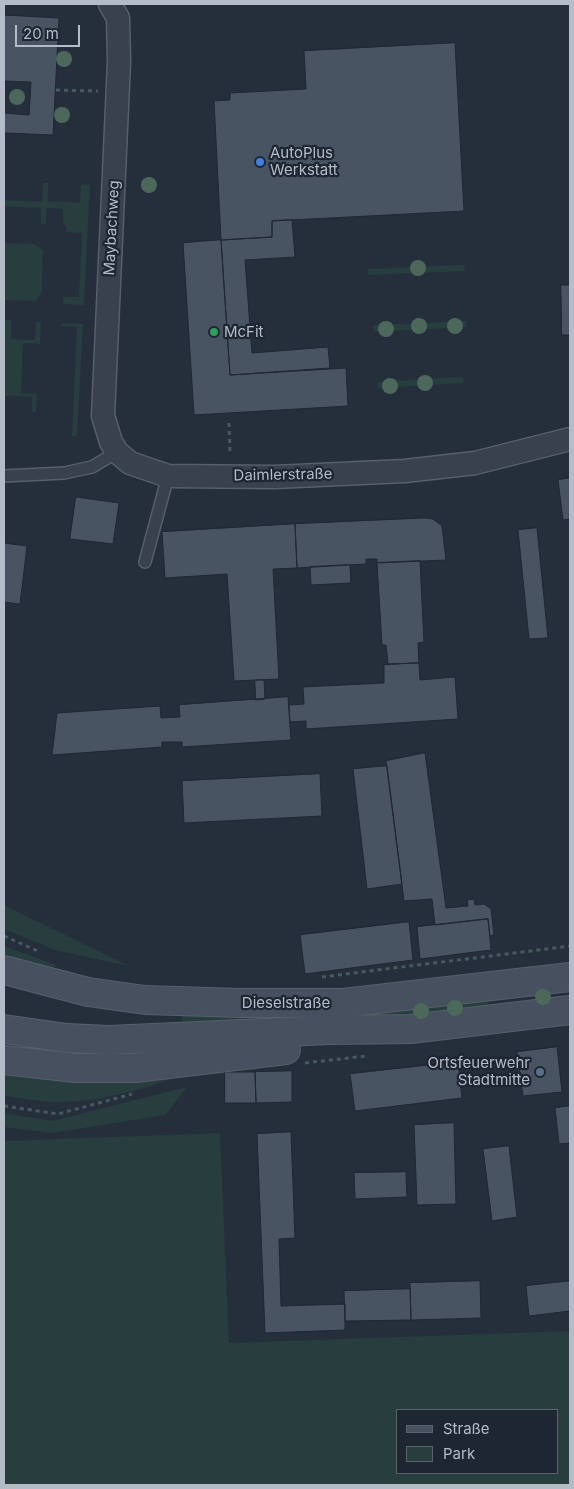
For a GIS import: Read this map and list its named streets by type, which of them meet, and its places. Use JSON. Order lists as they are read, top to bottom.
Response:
{
  "streets": {
    "main road": ["Dieselstraße"],
    "street": ["Maybachweg", "Daimlerstraße"]
  },
  "crossings": [
    ["Maybachweg", "Daimlerstraße"]
  ],
  "places": ["AutoPlus Werkstatt", "McFit", "Ortsfeuerwehr Stadtmitte"],
  "legend": ["Straße", "Park"],
  "scale_bar": "20 m"
}
